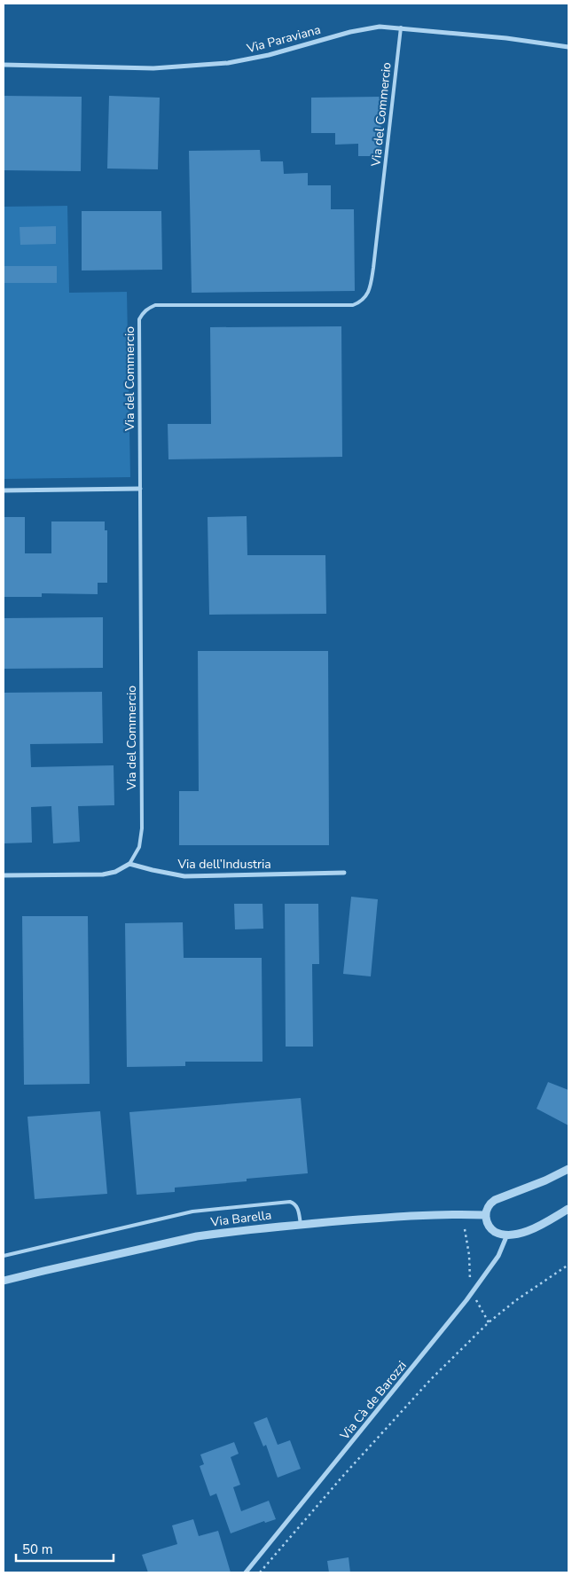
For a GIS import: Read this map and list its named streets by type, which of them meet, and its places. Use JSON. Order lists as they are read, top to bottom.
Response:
{
  "streets": {
    "street": [
      "Via Paraviana",
      "Via dell’Industria",
      "Via Barella",
      "Via Cà de Barozzi"
    ],
    "lane": ["Via del Commercio"]
  },
  "crossings": [
    ["Via Paraviana", "Via del Commercio"],
    ["Via del Commercio", "Via dell’Industria"]
  ],
  "scale_bar": "50 m"
}
